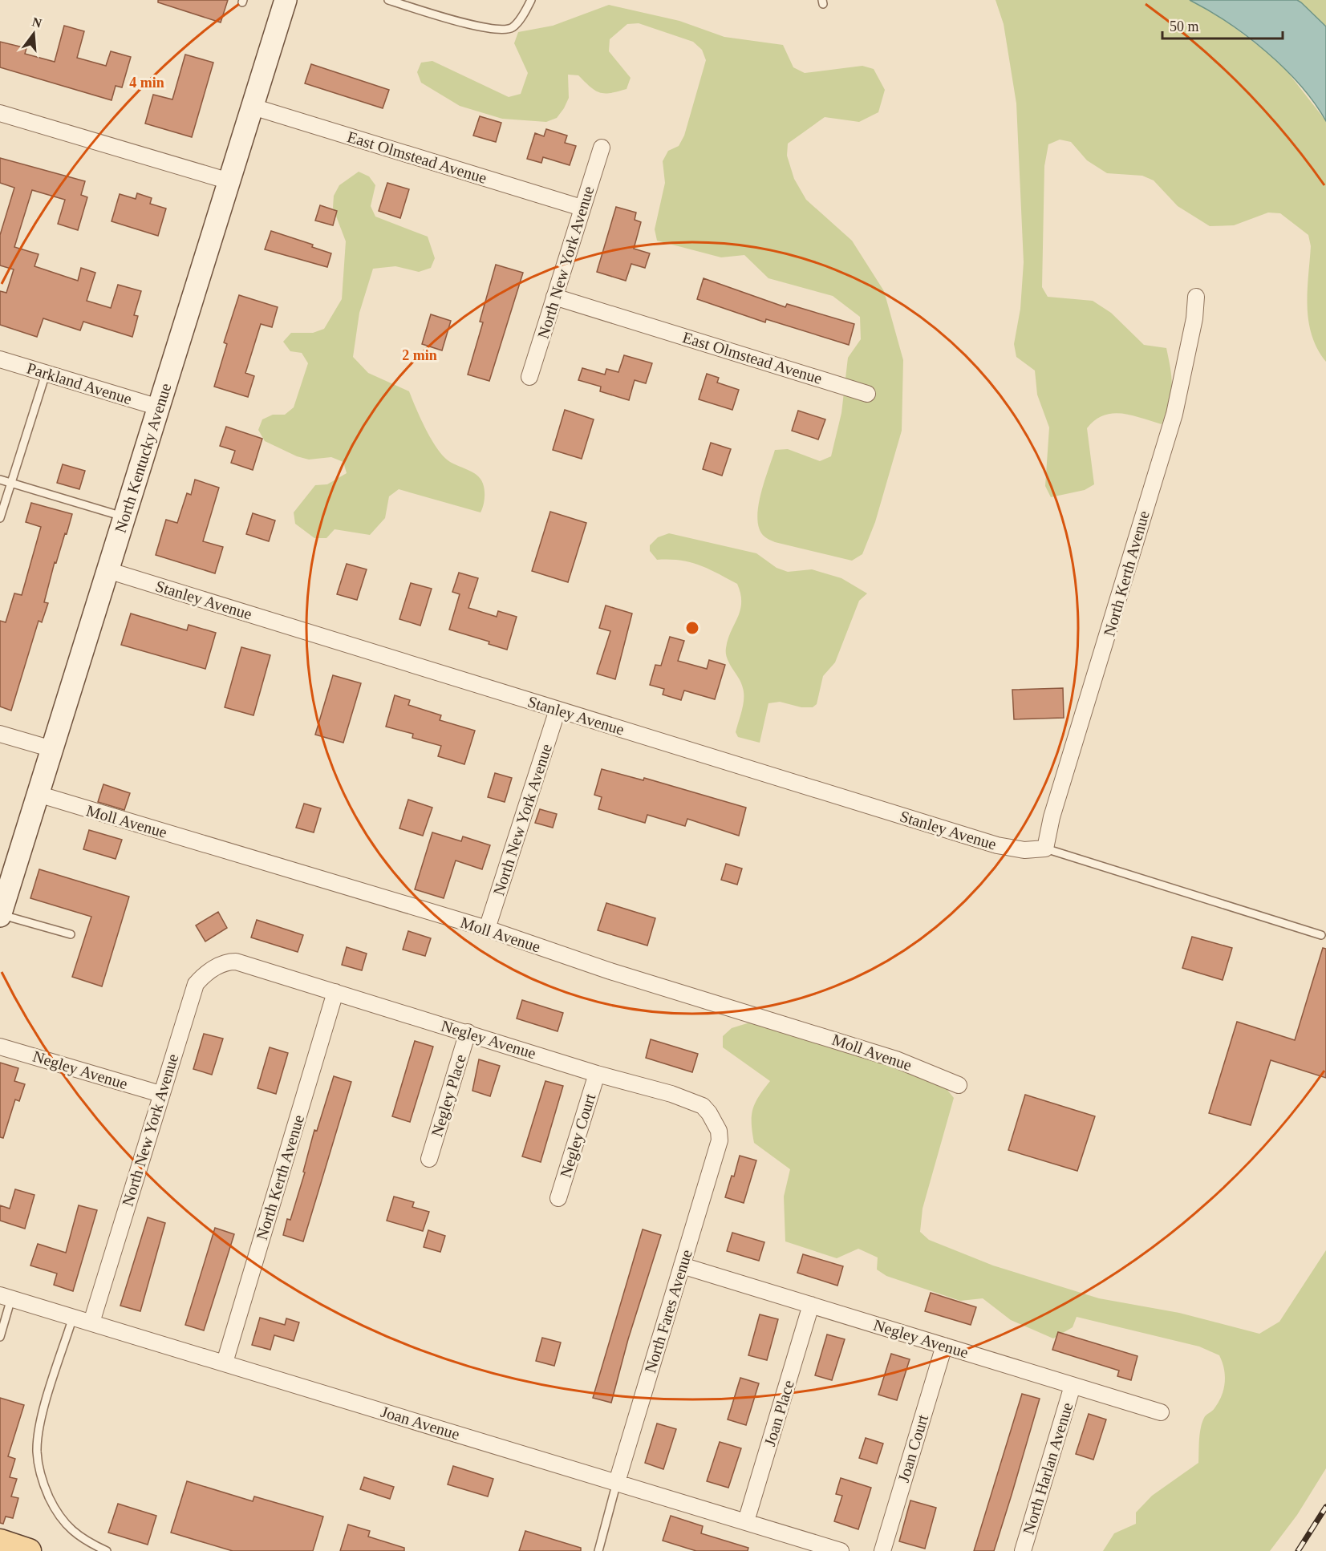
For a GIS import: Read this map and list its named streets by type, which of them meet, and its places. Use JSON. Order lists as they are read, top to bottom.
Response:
{
  "streets": {
    "street": [
      "East Olmstead Avenue",
      "North New York Avenue",
      "Parkland Avenue",
      "North Kentucky Avenue",
      "North Kerth Avenue",
      "Stanley Avenue",
      "Moll Avenue",
      "Negley Avenue",
      "Negley Place",
      "Negley Court",
      "North Fares Avenue",
      "Joan Place",
      "Joan Avenue",
      "Joan Court",
      "North Harlan Avenue"
    ]
  },
  "crossings": [
    ["East Olmstead Avenue", "North New York Avenue"],
    ["East Olmstead Avenue", "North Kentucky Avenue"],
    ["North New York Avenue", "Stanley Avenue"],
    ["North New York Avenue", "Moll Avenue"],
    ["North New York Avenue", "Negley Avenue"],
    ["North New York Avenue", "Joan Avenue"],
    ["Parkland Avenue", "North Kentucky Avenue"],
    ["North Kentucky Avenue", "Stanley Avenue"],
    ["North Kentucky Avenue", "Moll Avenue"],
    ["North Kerth Avenue", "Stanley Avenue"],
    ["North Kerth Avenue", "Negley Avenue"],
    ["North Kerth Avenue", "Joan Avenue"],
    ["Negley Avenue", "Negley Place"],
    ["Negley Avenue", "Negley Court"],
    ["Negley Avenue", "North Fares Avenue"],
    ["Negley Avenue", "Joan Place"],
    ["Negley Avenue", "Joan Court"],
    ["Negley Avenue", "North Harlan Avenue"],
    ["North Fares Avenue", "Joan Avenue"],
    ["Joan Place", "Joan Avenue"]
  ],
  "scale_bar": "50 m",
  "north": "top",
  "rings": ["4 min", "2 min"]
}
